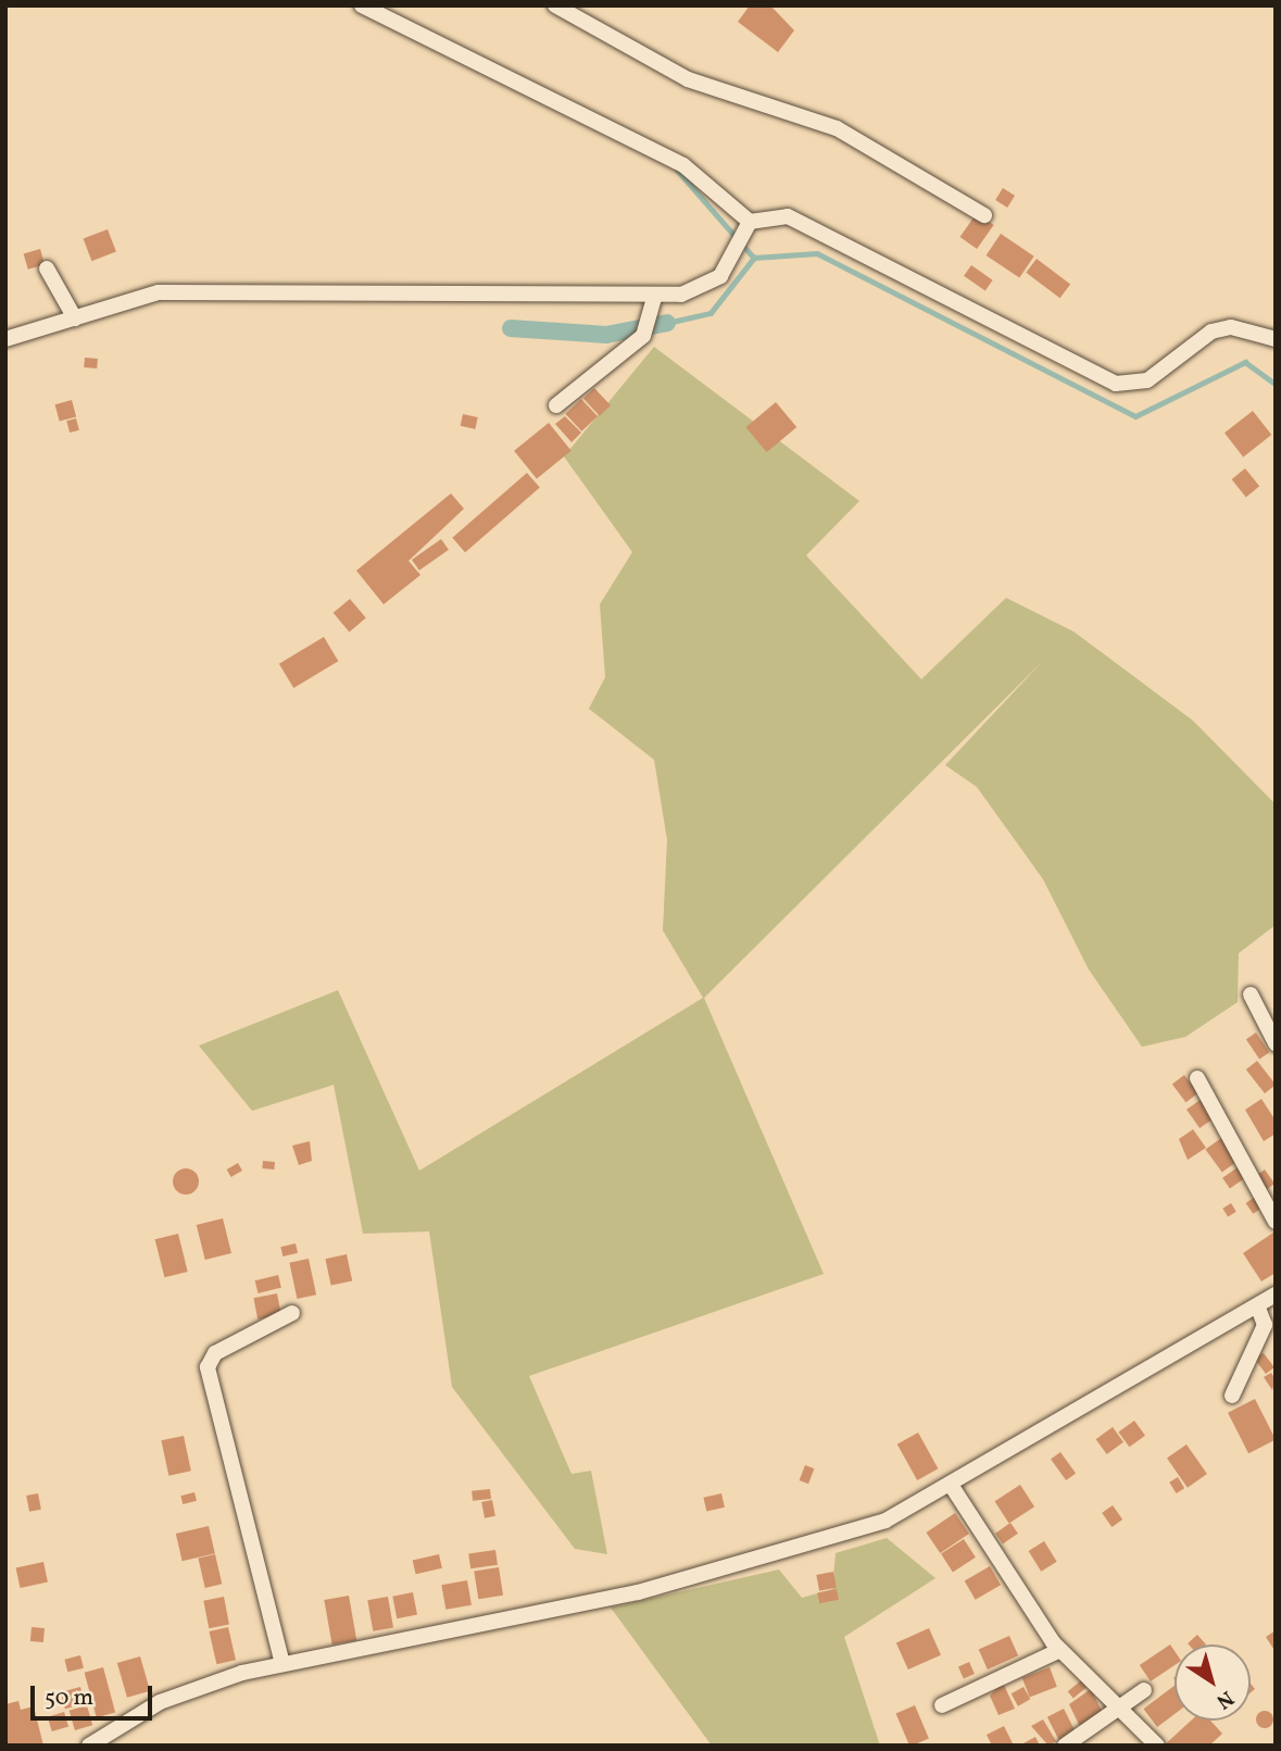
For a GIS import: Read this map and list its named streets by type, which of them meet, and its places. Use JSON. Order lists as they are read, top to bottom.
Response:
{
  "scale_bar": "50 m",
  "north": "bottom right"
}
